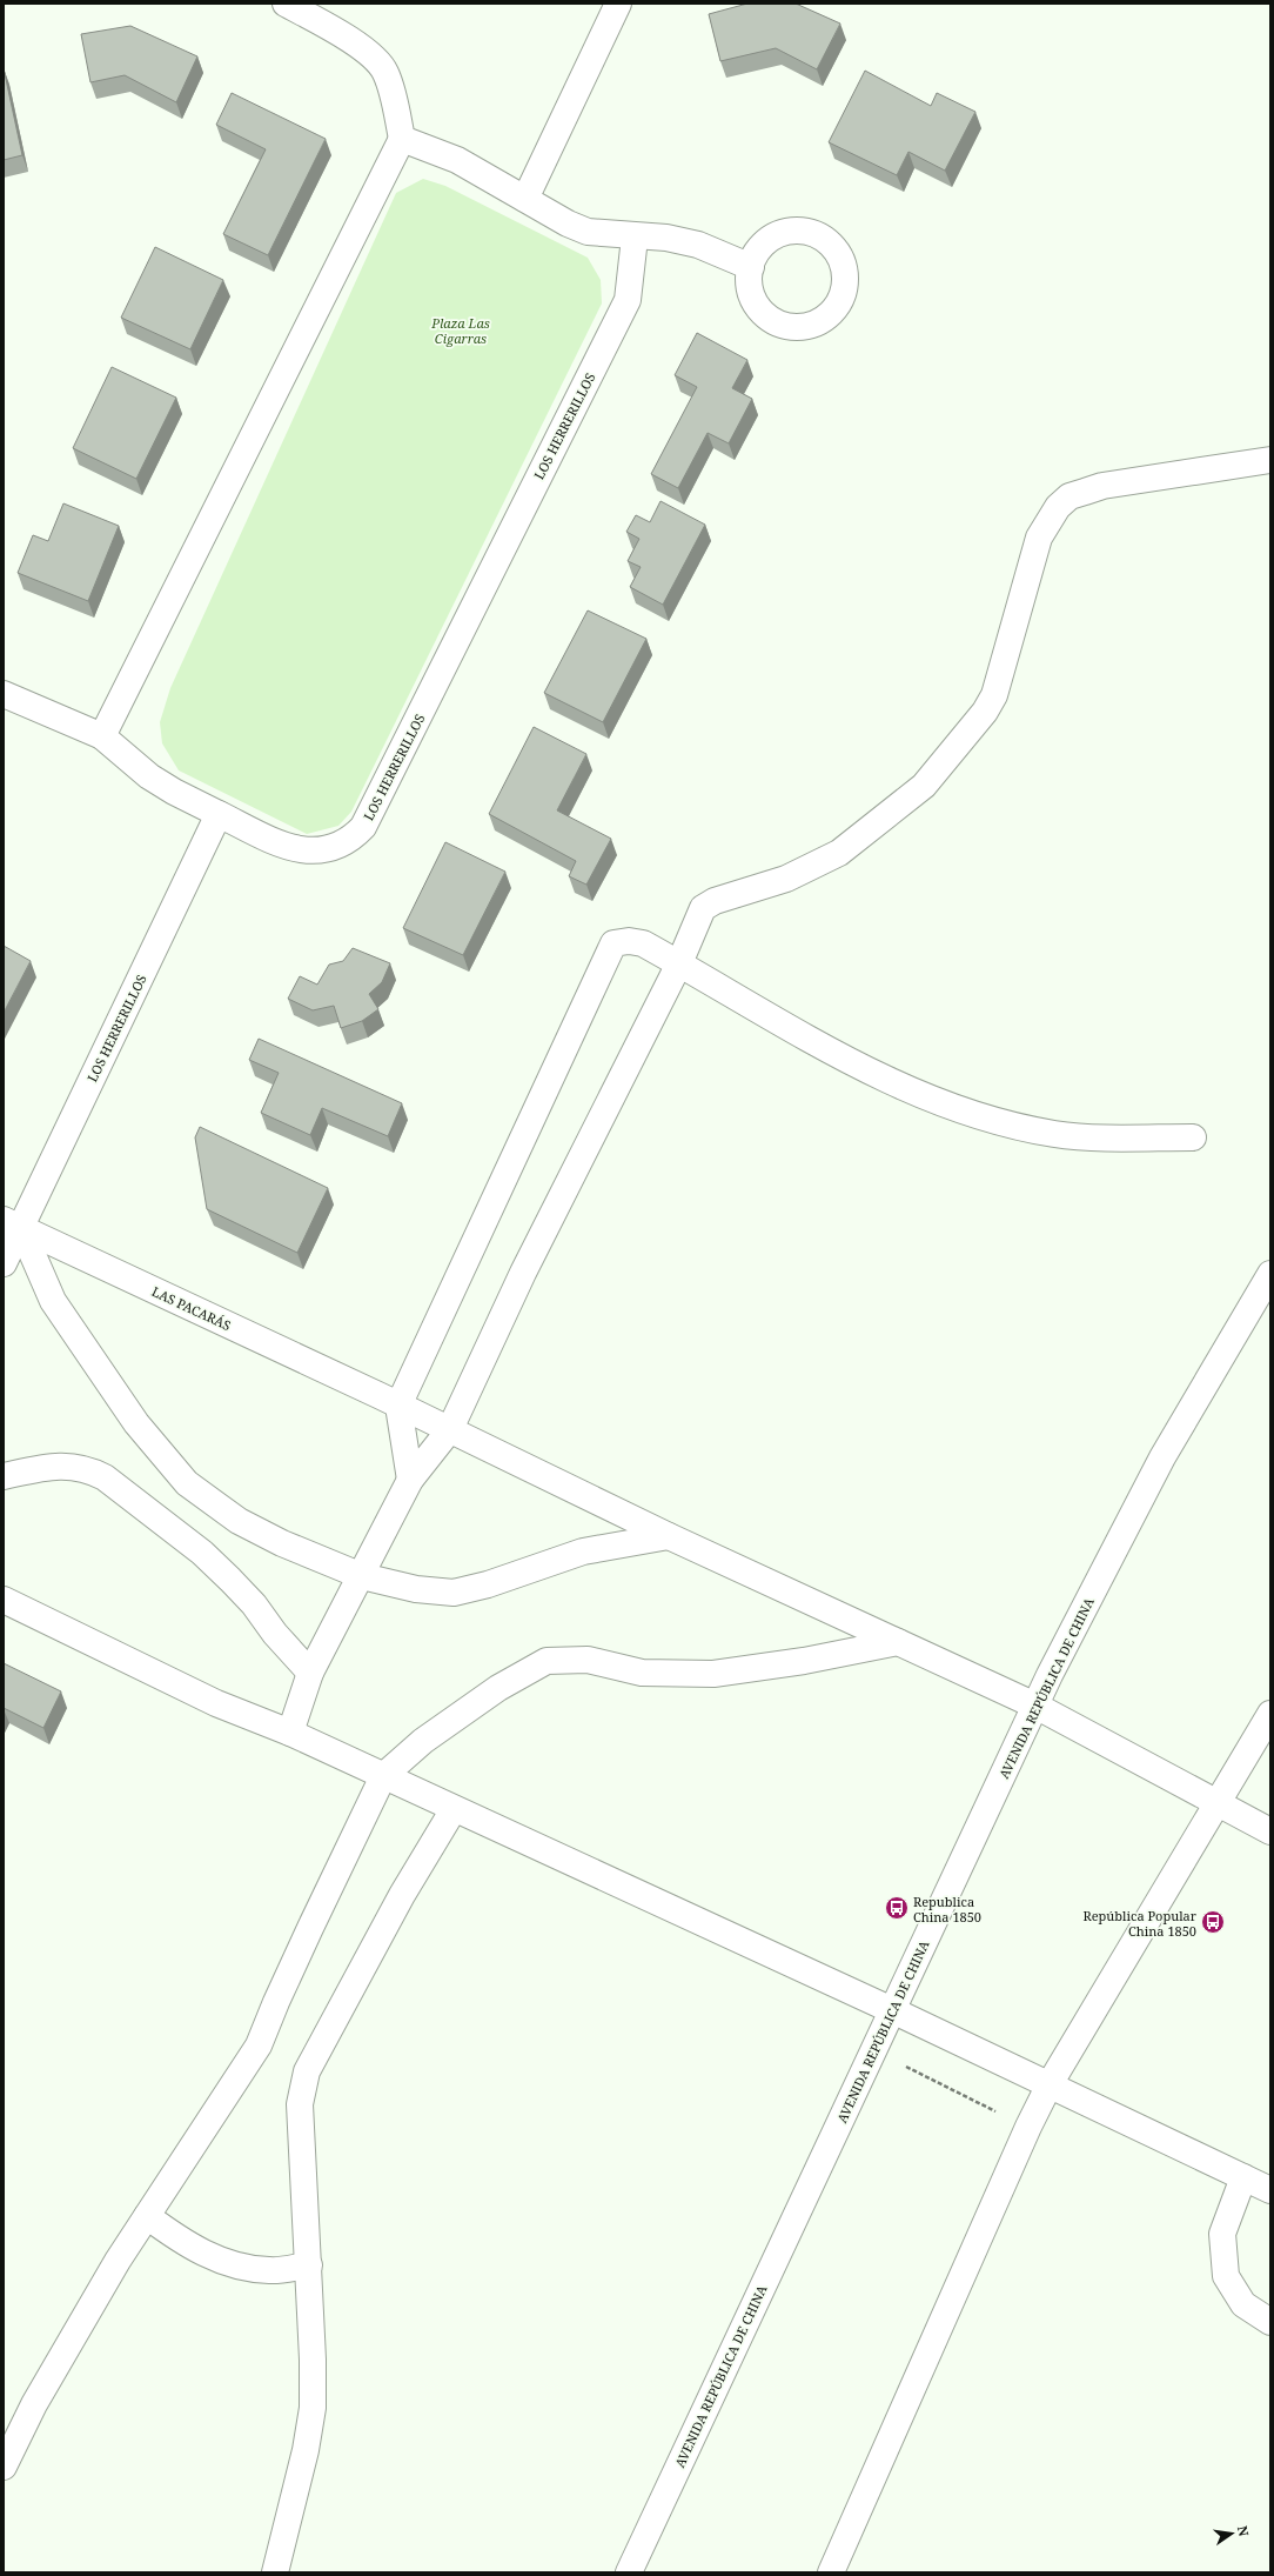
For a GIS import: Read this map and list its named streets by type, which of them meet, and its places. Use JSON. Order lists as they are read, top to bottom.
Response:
{
  "streets": {
    "street": ["LOS HERRERILLOS", "LAS PACARÁS", "AVENIDA REPÚBLICA DE CHINA"]
  },
  "crossings": [
    ["LOS HERRERILLOS", "LAS PACARÁS"],
    ["LAS PACARÁS", "AVENIDA REPÚBLICA DE CHINA"]
  ],
  "parks": ["Plaza Las Cigarras"],
  "places": {
    "bus stop": ["Republica China 1850", "República Popular China 1850"]
  },
  "north": "right"
}
